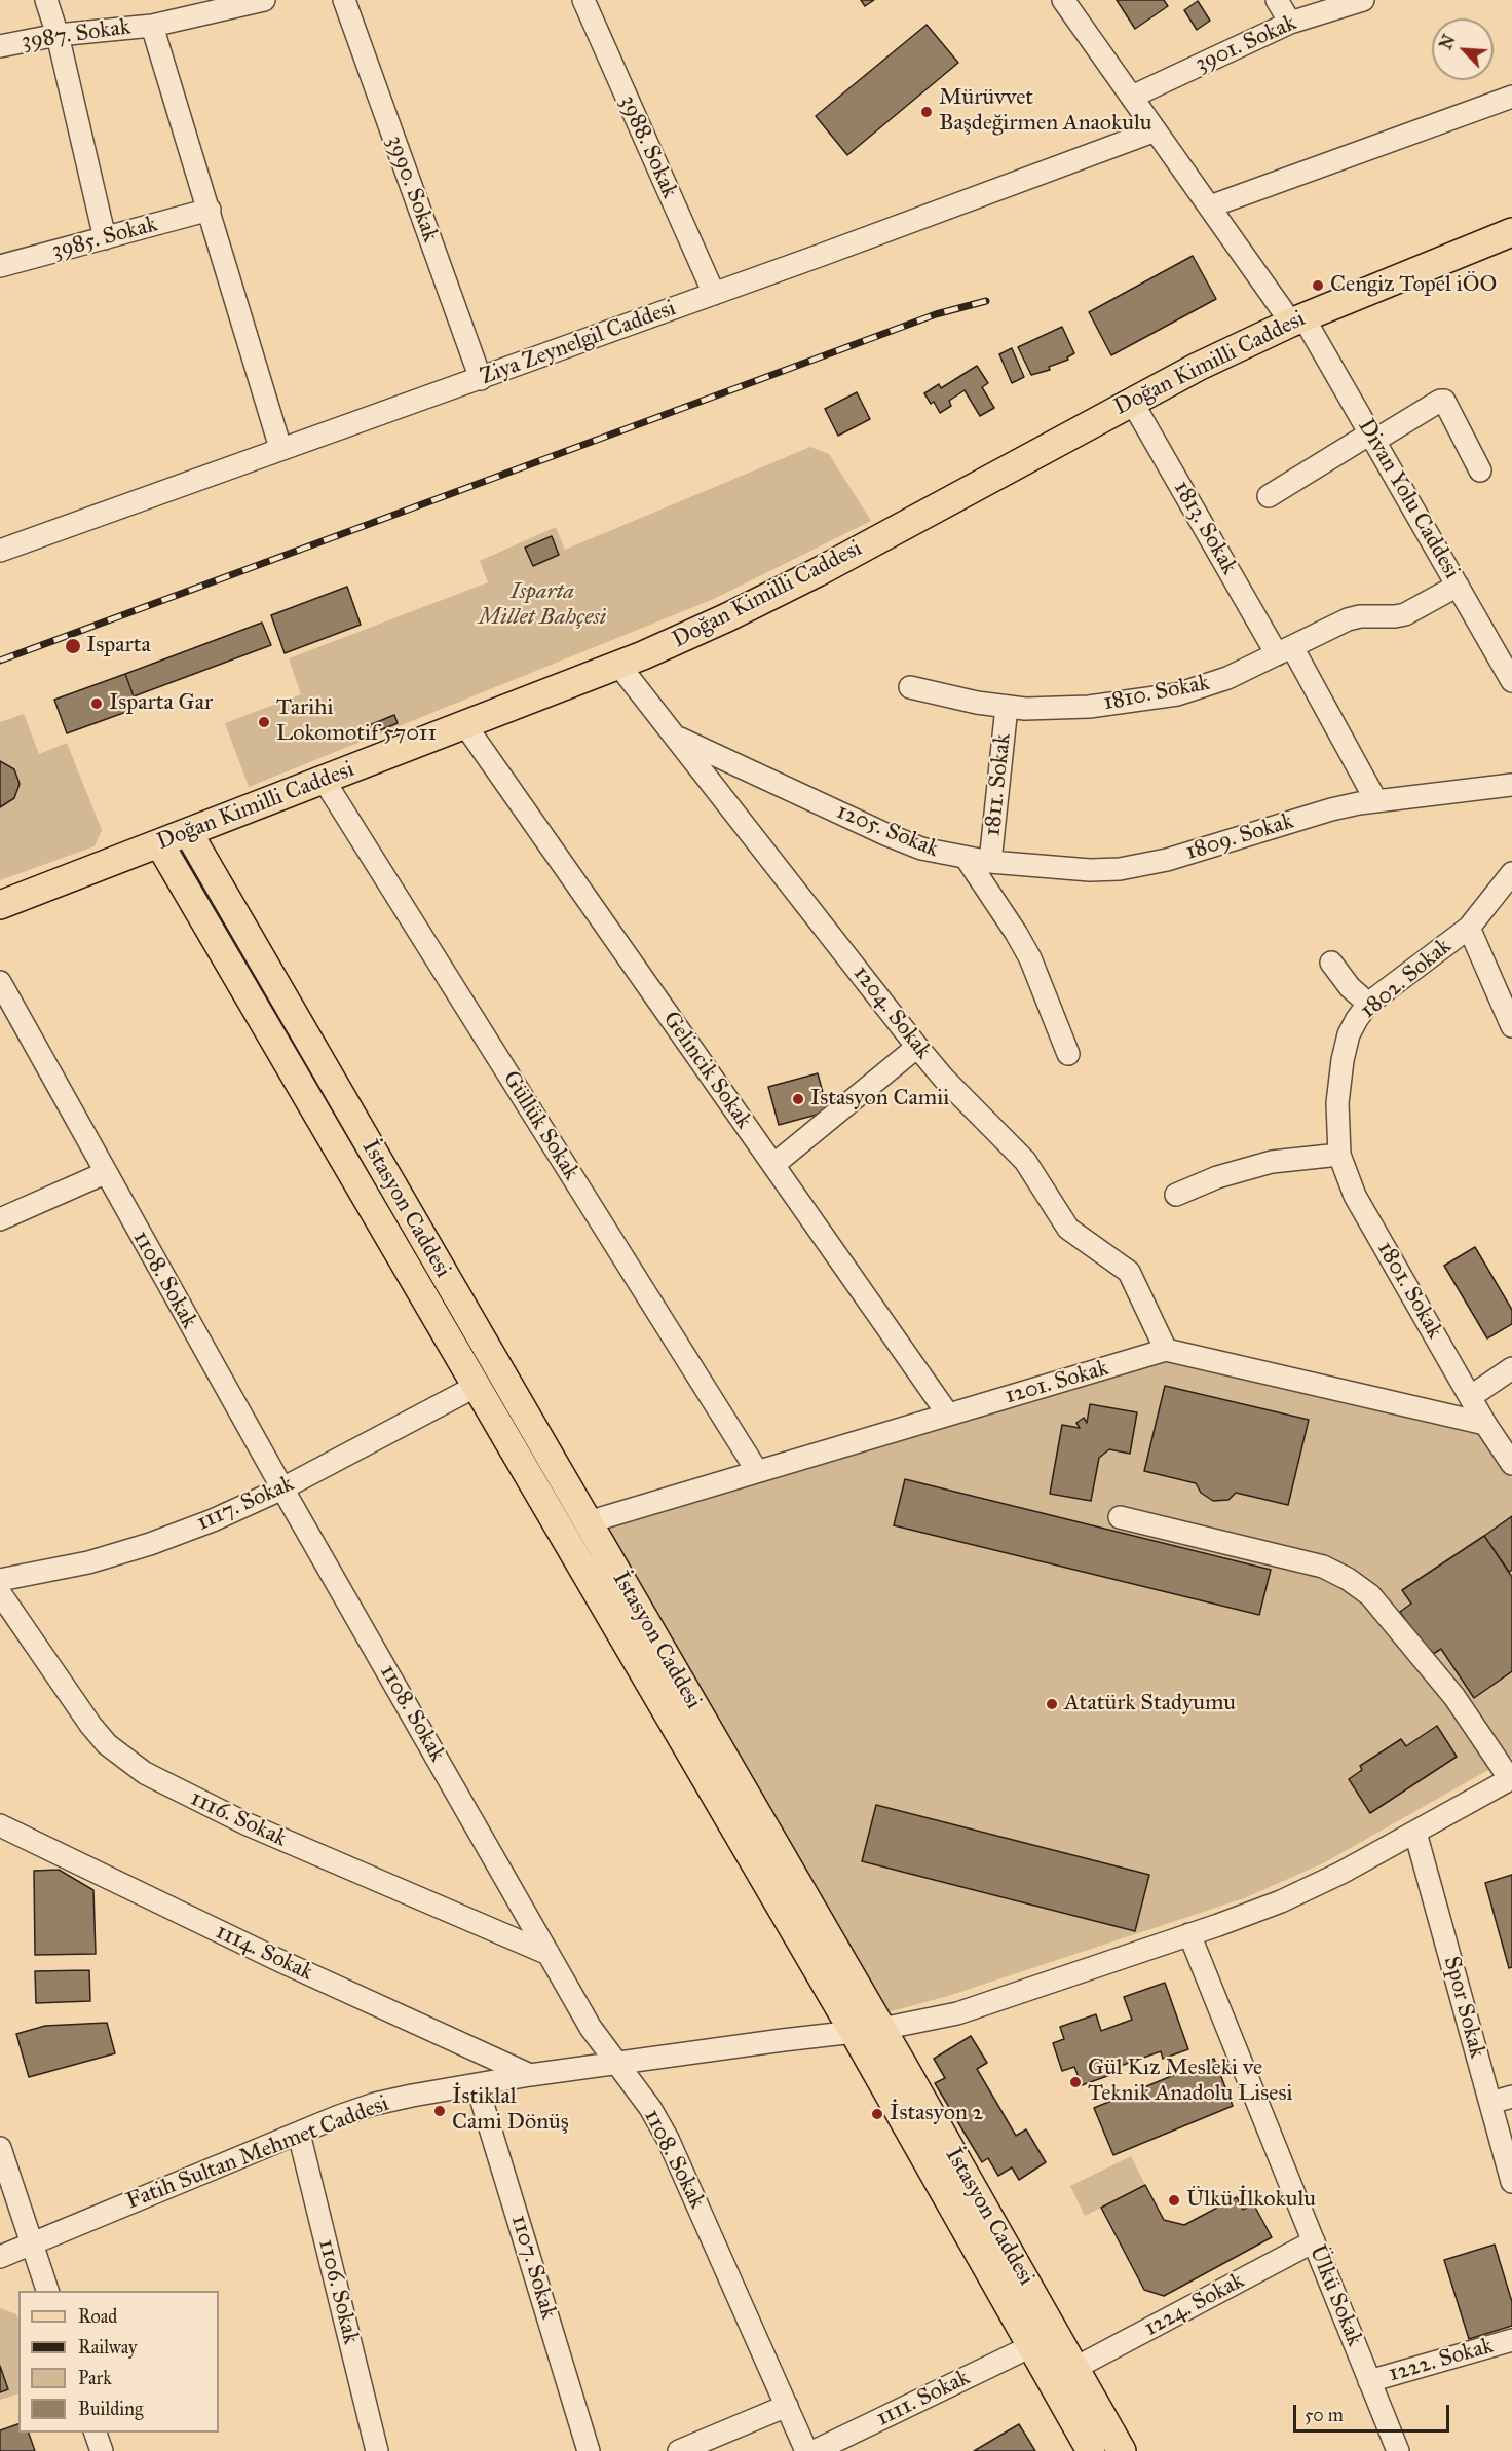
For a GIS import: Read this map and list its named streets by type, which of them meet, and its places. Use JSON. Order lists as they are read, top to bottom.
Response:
{
  "streets": {
    "main road": ["Doğan Kimilli Caddesi", "İstasyon Caddesi"],
    "street": [
      "3987. Sokak",
      "3901. Sokak",
      "3988. Sokak",
      "3990. Sokak",
      "3985. Sokak",
      "Ziya Zeynelgil Caddesi",
      "Divan Yolu Caddesi",
      "1813. Sokak",
      "1810. Sokak",
      "1811. Sokak",
      "1205. Sokak",
      "1809. Sokak",
      "1802. Sokak",
      "1204. Sokak",
      "Gelincik Sokak",
      "Güllük Sokak",
      "1108. Sokak",
      "1801. Sokak",
      "1201. Sokak",
      "1117. Sokak",
      "1116. Sokak",
      "1114. Sokak",
      "Spor Sokak",
      "Fatih Sultan Mehmet Caddesi",
      "1107. Sokak",
      "1106. Sokak",
      "Ülkü Sokak",
      "1224. Sokak",
      "1222. Sokak",
      "1111. Sokak"
    ]
  },
  "crossings": [
    ["3901. Sokak", "Divan Yolu Caddesi"],
    ["3988. Sokak", "Ziya Zeynelgil Caddesi"],
    ["3990. Sokak", "Ziya Zeynelgil Caddesi"],
    ["Ziya Zeynelgil Caddesi", "Divan Yolu Caddesi"],
    ["Doğan Kimilli Caddesi", "Divan Yolu Caddesi"],
    ["Doğan Kimilli Caddesi", "1813. Sokak"],
    ["Doğan Kimilli Caddesi", "1204. Sokak"],
    ["Doğan Kimilli Caddesi", "Gelincik Sokak"],
    ["Doğan Kimilli Caddesi", "Güllük Sokak"],
    ["Doğan Kimilli Caddesi", "İstasyon Caddesi"],
    ["Divan Yolu Caddesi", "1810. Sokak"],
    ["1813. Sokak", "1810. Sokak"],
    ["1813. Sokak", "1809. Sokak"],
    ["1810. Sokak", "1811. Sokak"],
    ["1811. Sokak", "1809. Sokak"],
    ["1205. Sokak", "1809. Sokak"],
    ["1205. Sokak", "1204. Sokak"],
    ["1802. Sokak", "1801. Sokak"],
    ["1204. Sokak", "1201. Sokak"],
    ["Gelincik Sokak", "1201. Sokak"],
    ["Güllük Sokak", "1201. Sokak"],
    ["İstasyon Caddesi", "1201. Sokak"],
    ["İstasyon Caddesi", "1117. Sokak"],
    ["İstasyon Caddesi", "Fatih Sultan Mehmet Caddesi"],
    ["İstasyon Caddesi", "1224. Sokak"],
    ["İstasyon Caddesi", "1111. Sokak"],
    ["1108. Sokak", "1117. Sokak"],
    ["1108. Sokak", "1116. Sokak"],
    ["1108. Sokak", "Fatih Sultan Mehmet Caddesi"],
    ["1801. Sokak", "1201. Sokak"],
    ["1114. Sokak", "Fatih Sultan Mehmet Caddesi"],
    ["Spor Sokak", "Fatih Sultan Mehmet Caddesi"],
    ["Fatih Sultan Mehmet Caddesi", "1107. Sokak"],
    ["Fatih Sultan Mehmet Caddesi", "1106. Sokak"],
    ["Fatih Sultan Mehmet Caddesi", "Ülkü Sokak"],
    ["Ülkü Sokak", "1224. Sokak"],
    ["Ülkü Sokak", "1222. Sokak"]
  ],
  "parks": ["Isparta Millet Bahçesi"],
  "places": [
    "Mürüvvet Başdeğirmen Anaokulu",
    "Cengiz Topel iÖO",
    "Isparta",
    "Isparta Gar",
    "Tarihi Lokomotif 57011",
    "Istasyon Camii",
    "Atatürk Stadyumu",
    "Gül Kız Mesleki ve Teknik Anadolu Lisesi",
    "İstiklal Cami Dönüş",
    "İstasyon 2",
    "Ülkü İlkokulu"
  ],
  "legend": [
    "Road",
    "Railway",
    "Park",
    "Building"
  ],
  "scale_bar": "50 m",
  "north": "top left"
}
